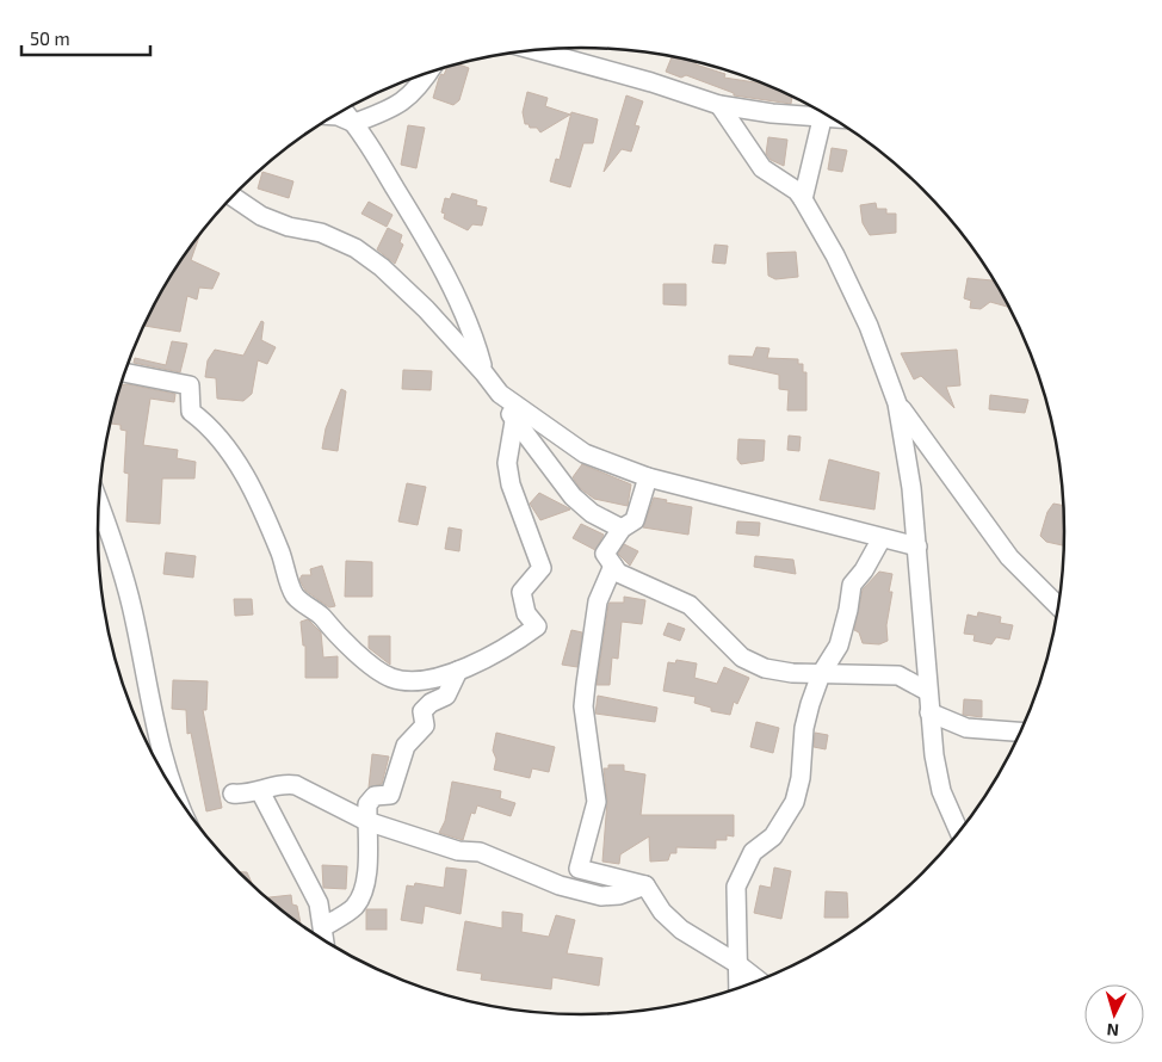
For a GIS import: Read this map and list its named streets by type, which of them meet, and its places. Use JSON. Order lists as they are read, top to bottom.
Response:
{
  "scale_bar": "50 m",
  "north": "bottom"
}
